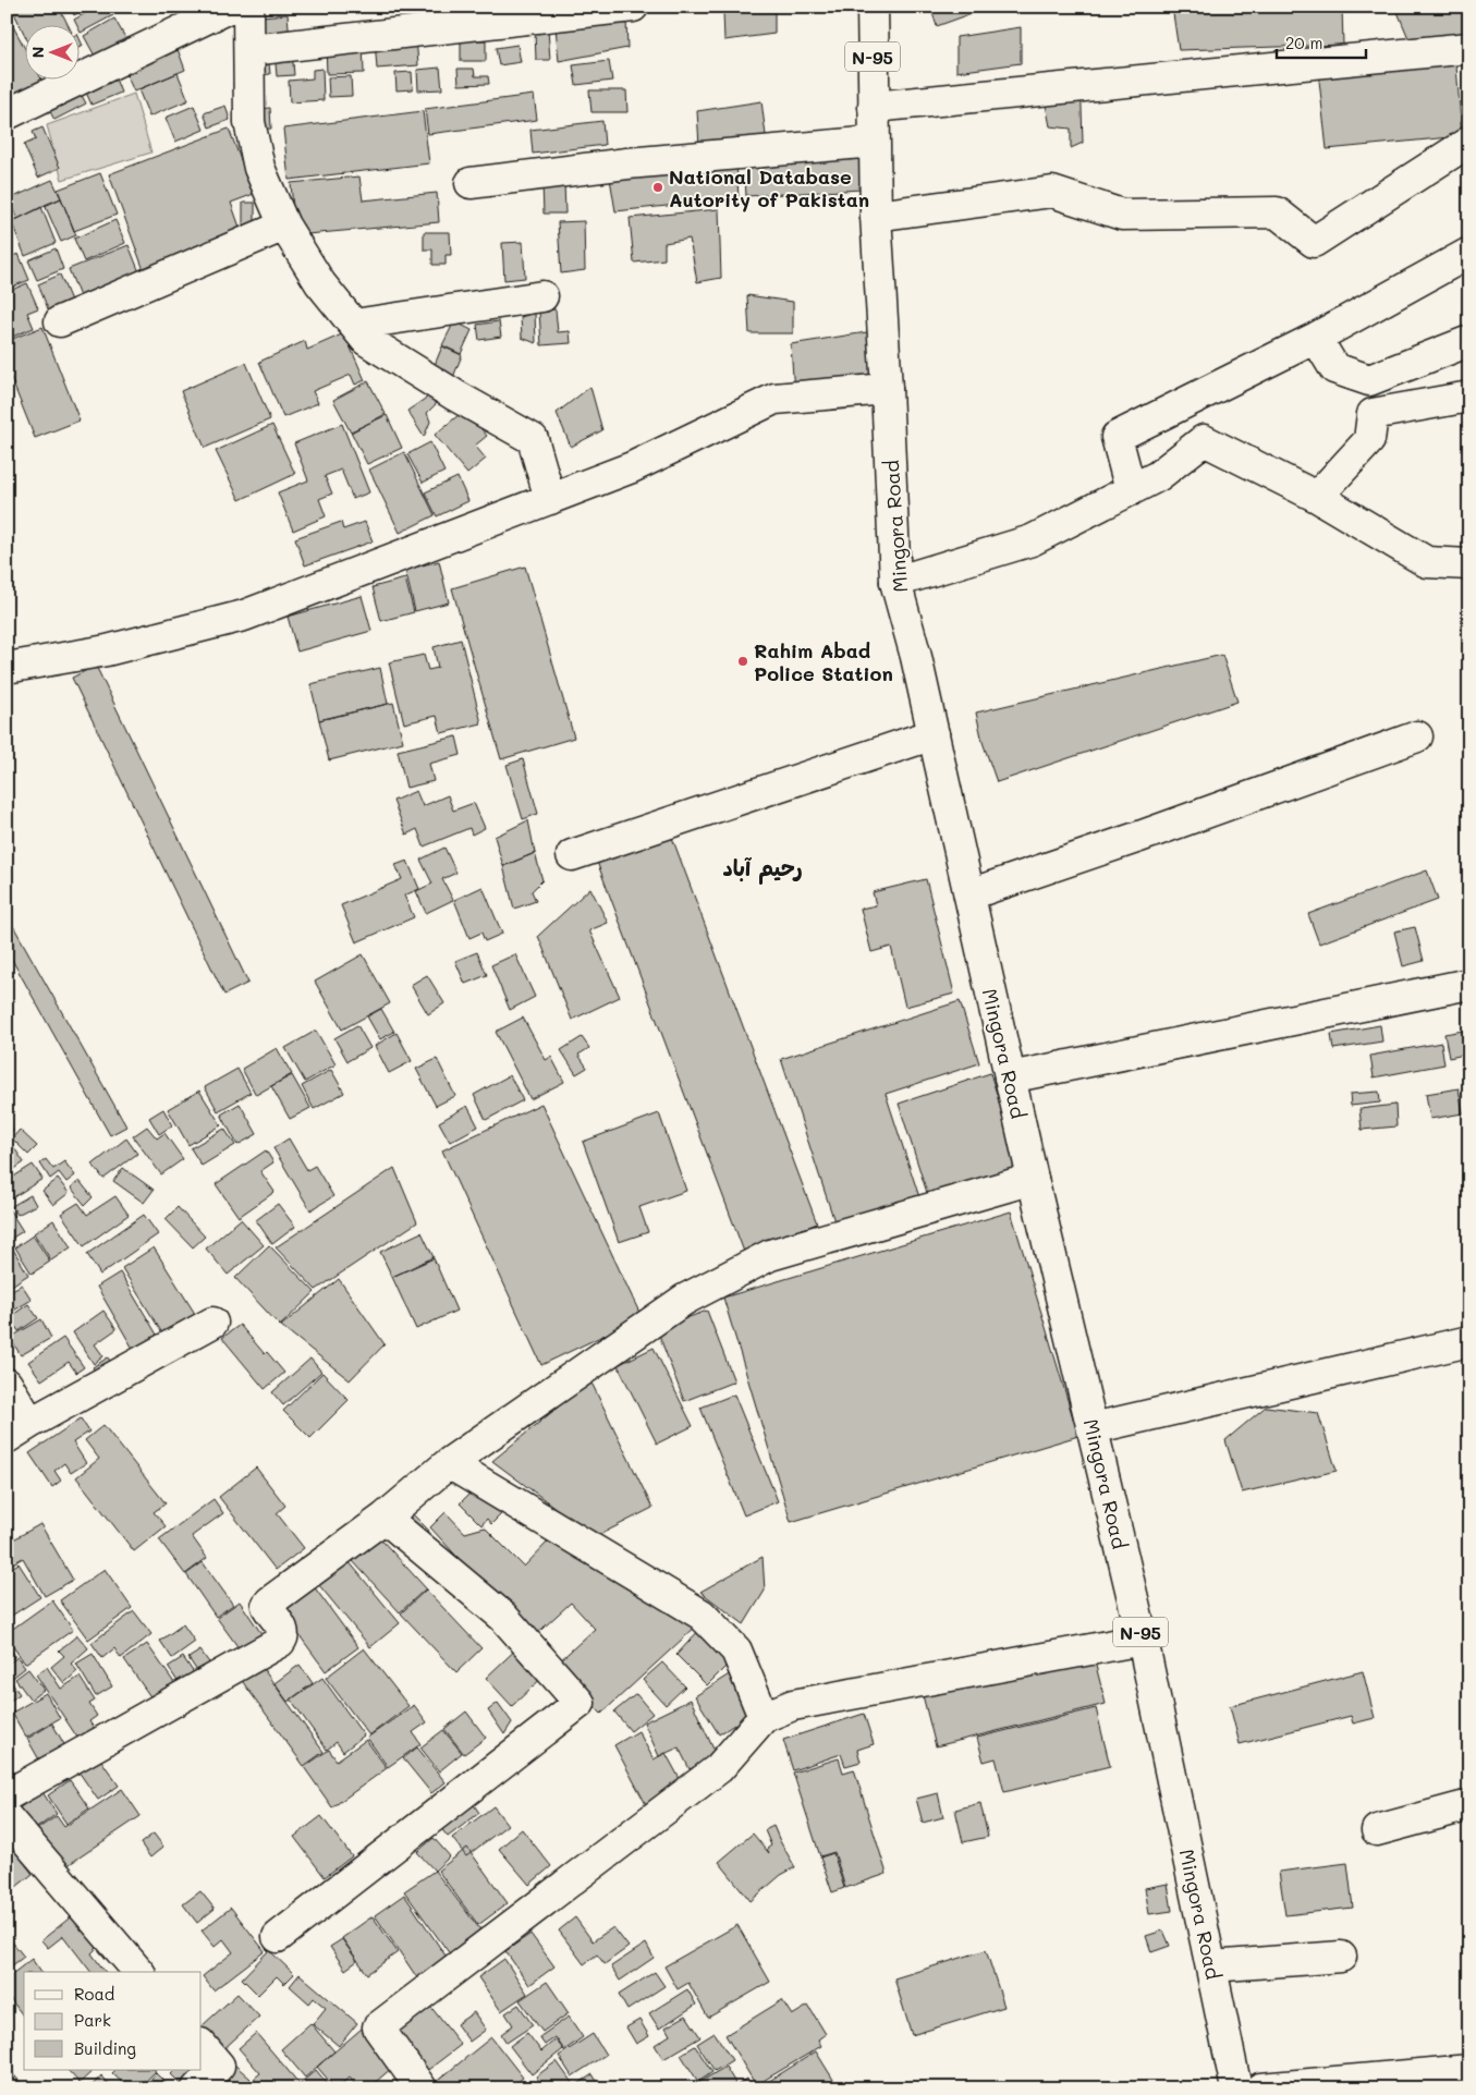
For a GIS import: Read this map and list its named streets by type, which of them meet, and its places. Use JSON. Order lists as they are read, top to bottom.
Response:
{
  "streets": {
    "street": ["N-95", "Mingora Road"]
  },
  "districts": ["رحیم آباد"],
  "places": ["National Database Autority of Pakistan", "Rahim Abad Police Station"],
  "legend": ["Road", "Park", "Building"],
  "scale_bar": "20 m",
  "north": "left"
}
